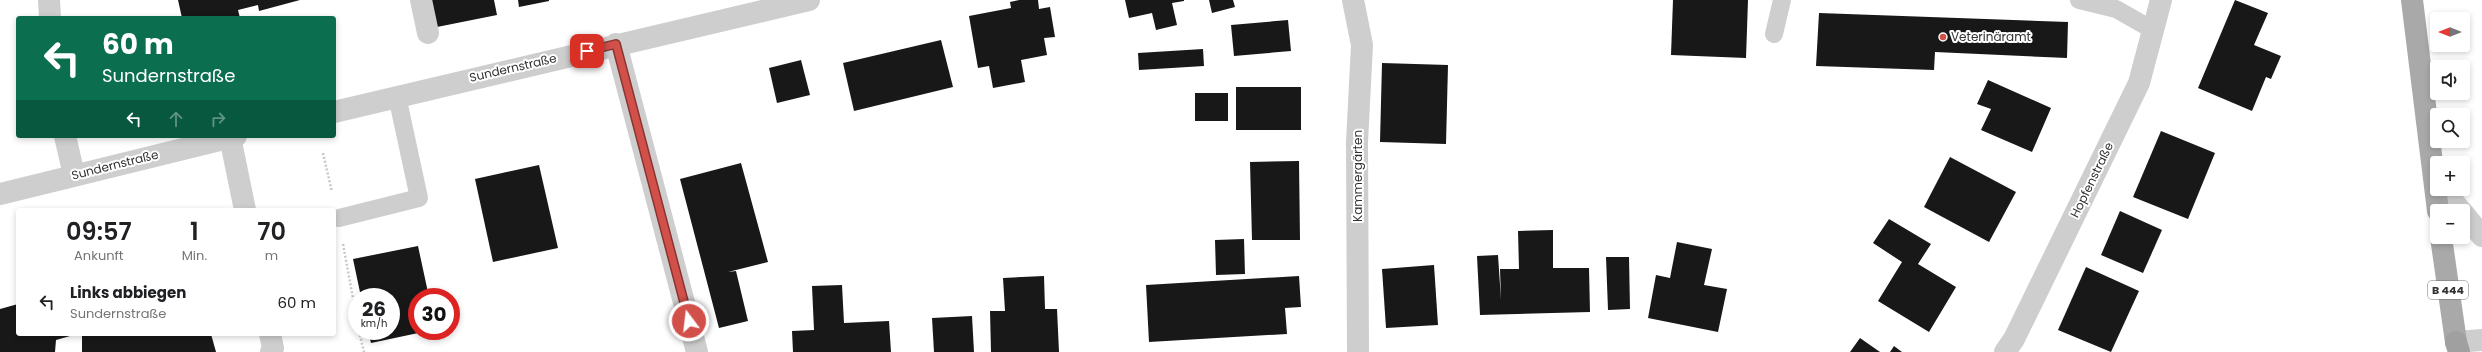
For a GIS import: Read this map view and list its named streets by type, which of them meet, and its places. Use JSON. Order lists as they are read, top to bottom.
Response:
{
  "streets": {
    "main road": ["B 444"],
    "street": ["Sundernstraße", "Kammergärten", "Hopfenstraße"]
  },
  "places": ["Veterinäramt"],
  "north": "left",
  "page": {
    "map_buttons": ["+", "−"],
    "turn": ["60 m", "Sundernstraße"],
    "eta": [
      "09:57",
      "Ankunft",
      "1",
      "Min.",
      "70",
      "m"
    ],
    "list": [
      {
        "name": "Links abbiegen",
        "note": "Sundernstraße",
        "value": "60 m"
      }
    ],
    "speed": "26 km/h",
    "limit": "30"
  }
}
